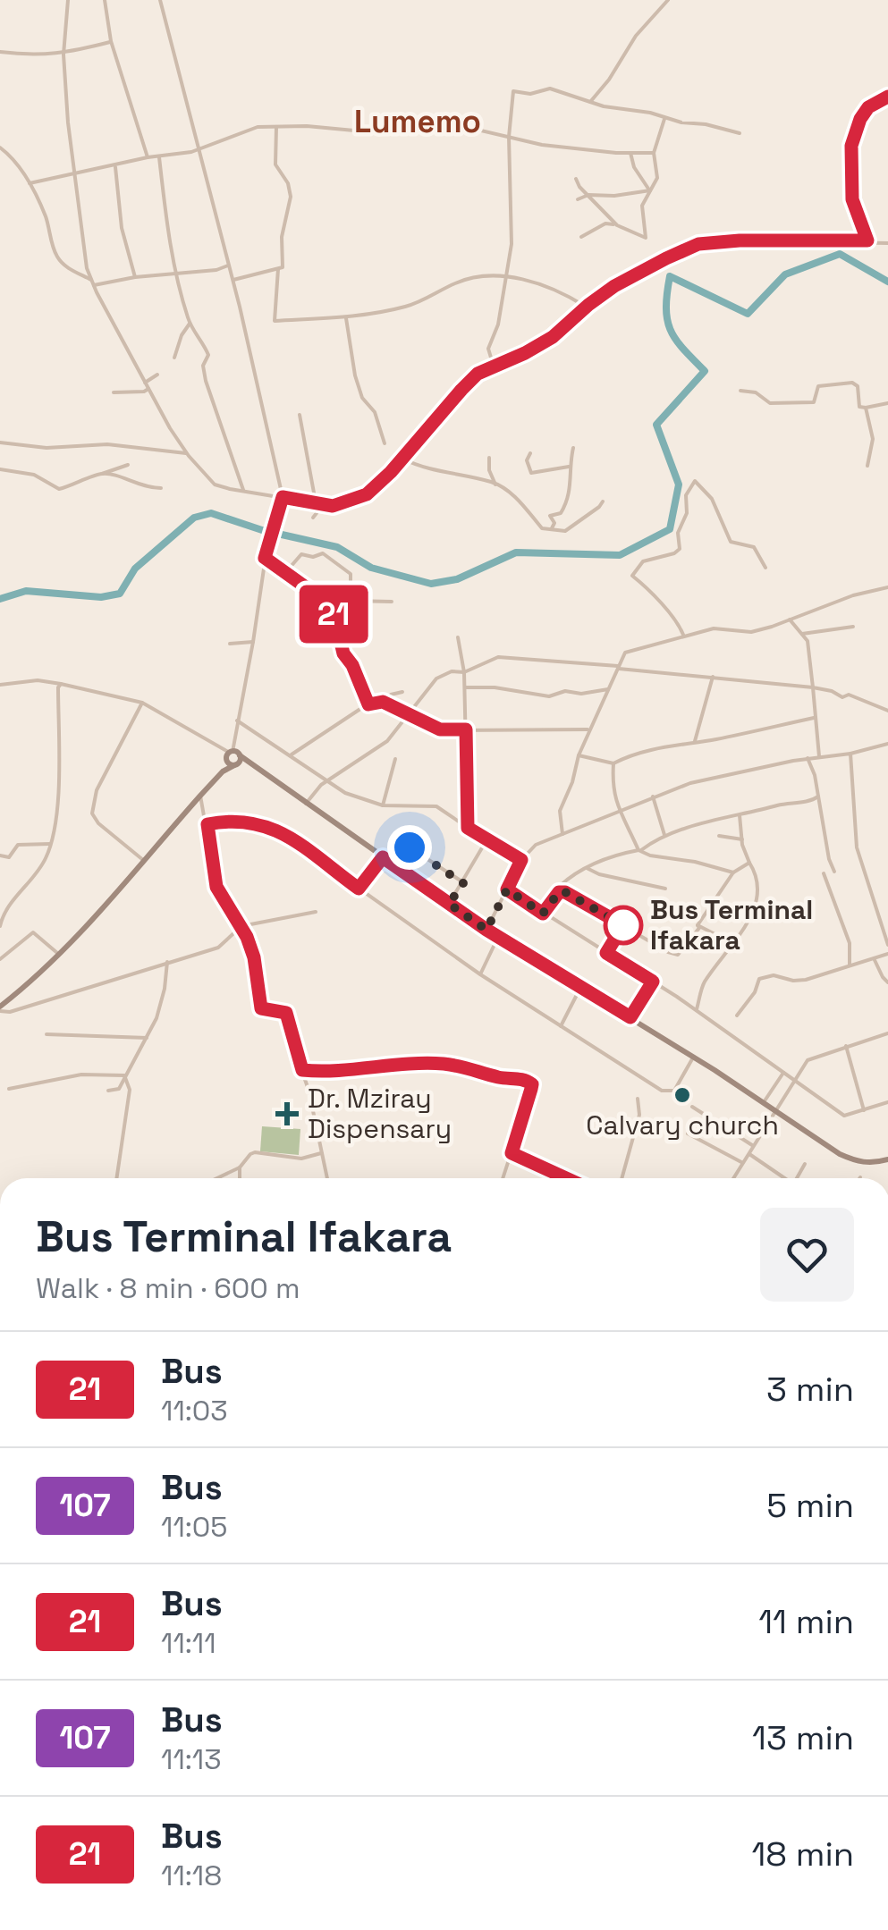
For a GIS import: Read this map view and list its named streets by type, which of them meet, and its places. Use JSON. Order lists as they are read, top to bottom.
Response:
{
  "districts": ["Lumemo"],
  "places": {
    "other": ["Bus Terminal Ifakara", "Calvary church"],
    "health": ["Dr. Mziray Dispensary"]
  },
  "lines": ["bus line 21"],
  "page": {
    "on_map": "21",
    "heading": ["Bus Terminal Ifakara", "Walk · 8 min · 600 m"],
    "list": [
      {
        "mark": "21",
        "name": "Bus",
        "note": "11:03",
        "value": "3 min"
      },
      {
        "mark": "107",
        "name": "Bus",
        "note": "11:05",
        "value": "5 min"
      },
      {
        "mark": "21",
        "name": "Bus",
        "note": "11:11",
        "value": "11 min"
      },
      {
        "mark": "107",
        "name": "Bus",
        "note": "11:13",
        "value": "13 min"
      },
      {
        "mark": "21",
        "name": "Bus",
        "note": "11:18",
        "value": "18 min"
      }
    ]
  }
}
